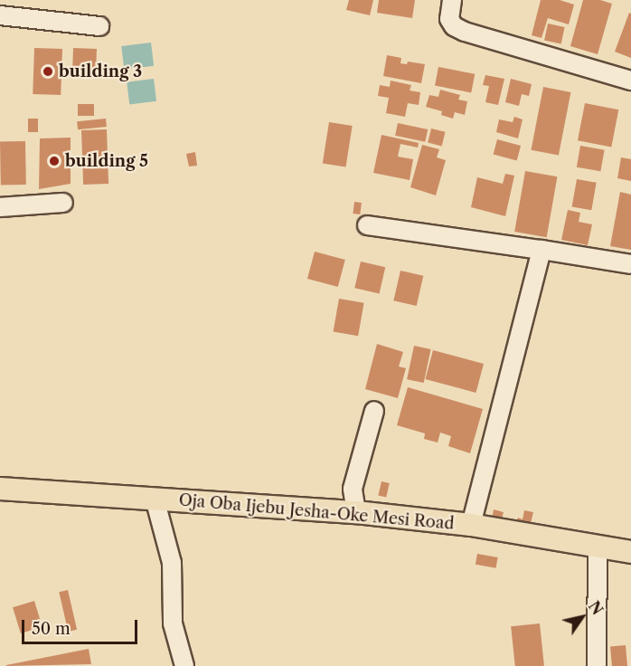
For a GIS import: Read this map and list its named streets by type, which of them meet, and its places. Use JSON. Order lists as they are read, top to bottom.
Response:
{
  "streets": {
    "main road": ["Oja Oba Ijebu Jesha-Oke Mesi Road"]
  },
  "places": ["building 3", "building 5"],
  "scale_bar": "50 m",
  "north": "top right"
}
